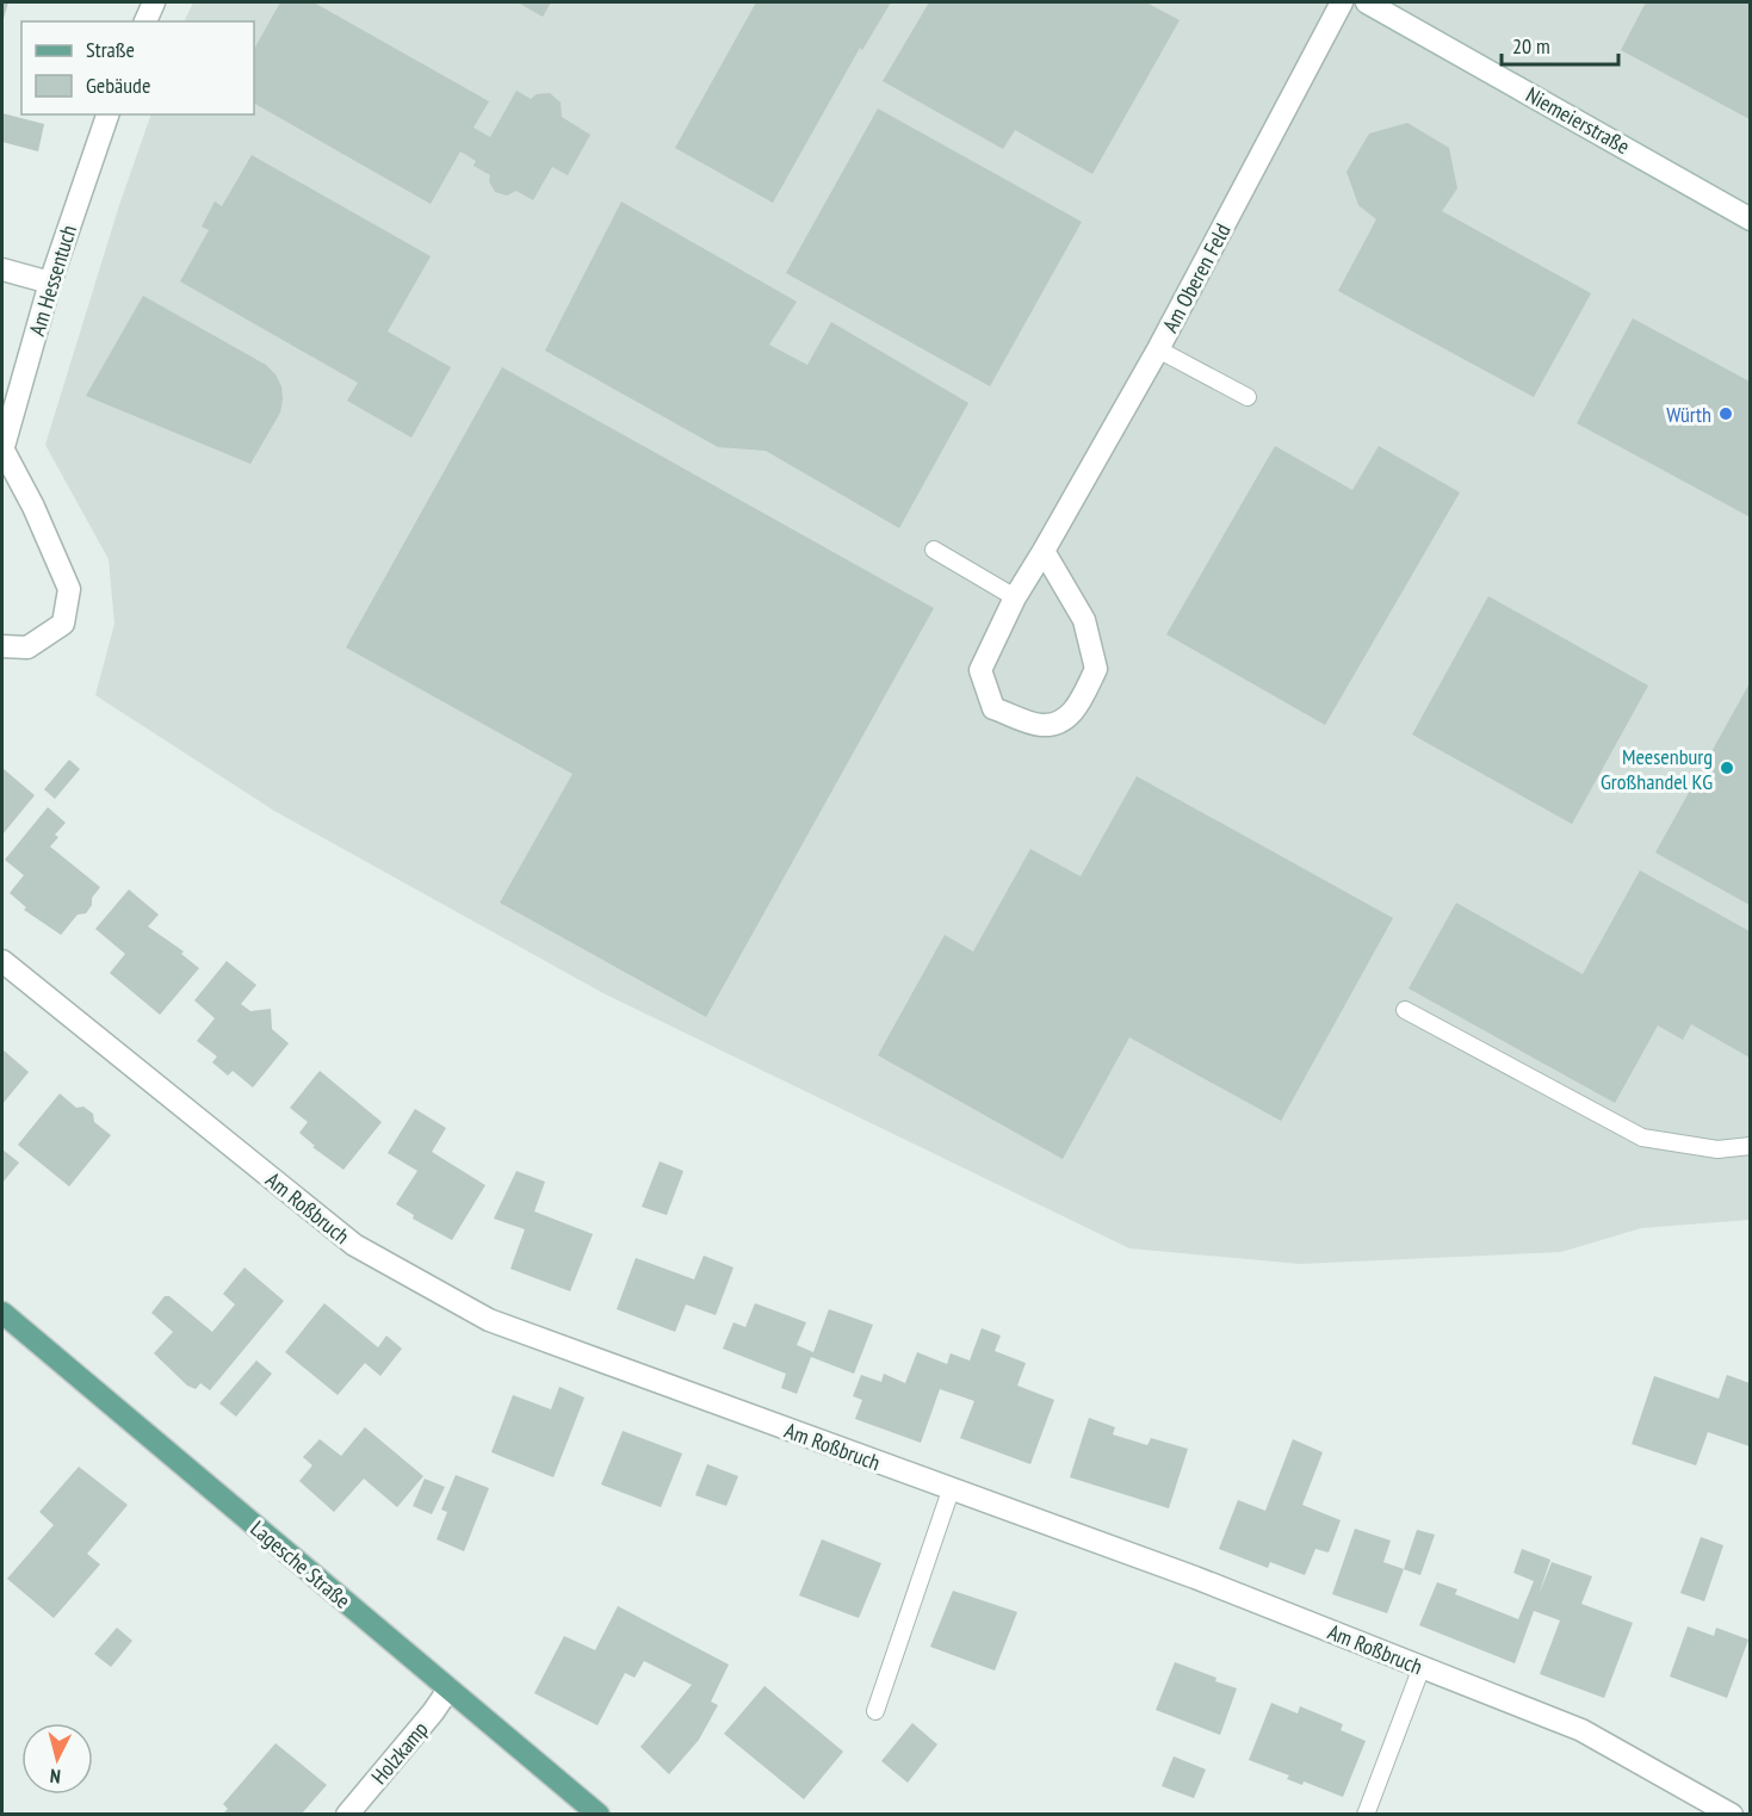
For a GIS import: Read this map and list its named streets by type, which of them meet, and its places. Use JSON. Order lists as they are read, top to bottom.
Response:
{
  "streets": {
    "main road": ["Lagesche Straße"],
    "street": [
      "Niemeierstraße",
      "Am Oberen Feld",
      "Am Hessentuch",
      "Am Roßbruch",
      "Holzkamp"
    ]
  },
  "crossings": [
    ["Lagesche Straße", "Holzkamp"]
  ],
  "places": ["Würth", "Meesenburg Großhandel KG"],
  "legend": ["Straße", "Gebäude"],
  "scale_bar": "20 m",
  "north": "bottom"
}
